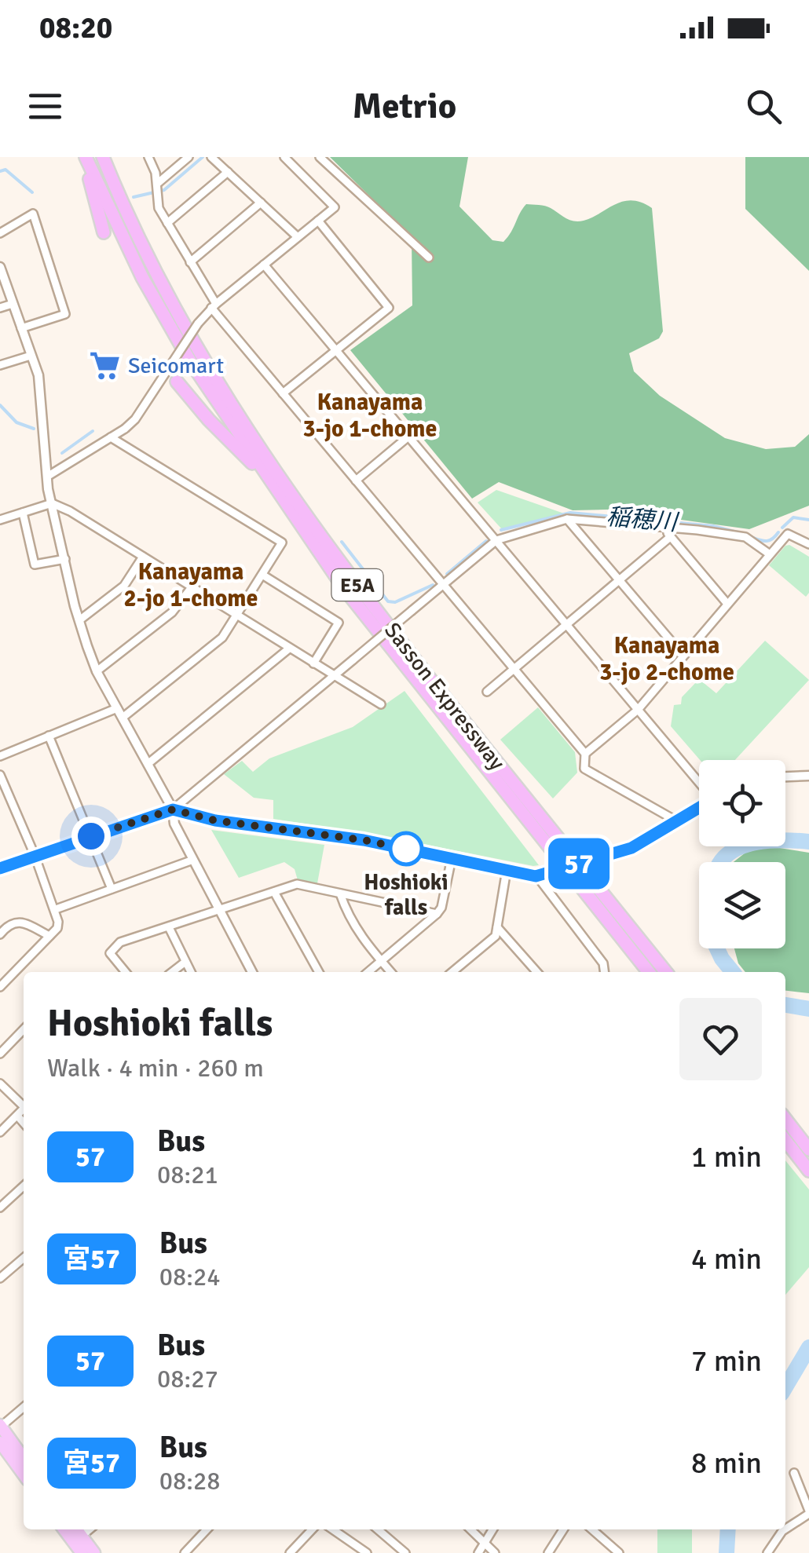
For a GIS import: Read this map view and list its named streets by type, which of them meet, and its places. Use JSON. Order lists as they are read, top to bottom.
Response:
{
  "streets": {
    "highway": ["E5A", "Sasson Expressway"]
  },
  "districts": ["Kanayama 3-jo 1-chome", "Kanayama 2-jo 1-chome", "Kanayama 3-jo 2-chome"],
  "water": ["稲穂川"],
  "places": {
    "supermarket": ["Seicomart"],
    "other": ["Hoshioki falls"]
  },
  "lines": ["bus line 57"],
  "page": {
    "status": "08:20",
    "header": "Metrio",
    "on_map": "57",
    "heading": ["Hoshioki falls", "Walk · 4 min · 260 m"],
    "list": [
      {
        "mark": "57",
        "name": "Bus",
        "note": "08:21",
        "value": "1 min"
      },
      {
        "mark": "宮57",
        "name": "Bus",
        "note": "08:24",
        "value": "4 min"
      },
      {
        "mark": "57",
        "name": "Bus",
        "note": "08:27",
        "value": "7 min"
      },
      {
        "mark": "宮57",
        "name": "Bus",
        "note": "08:28",
        "value": "8 min"
      }
    ]
  }
}
